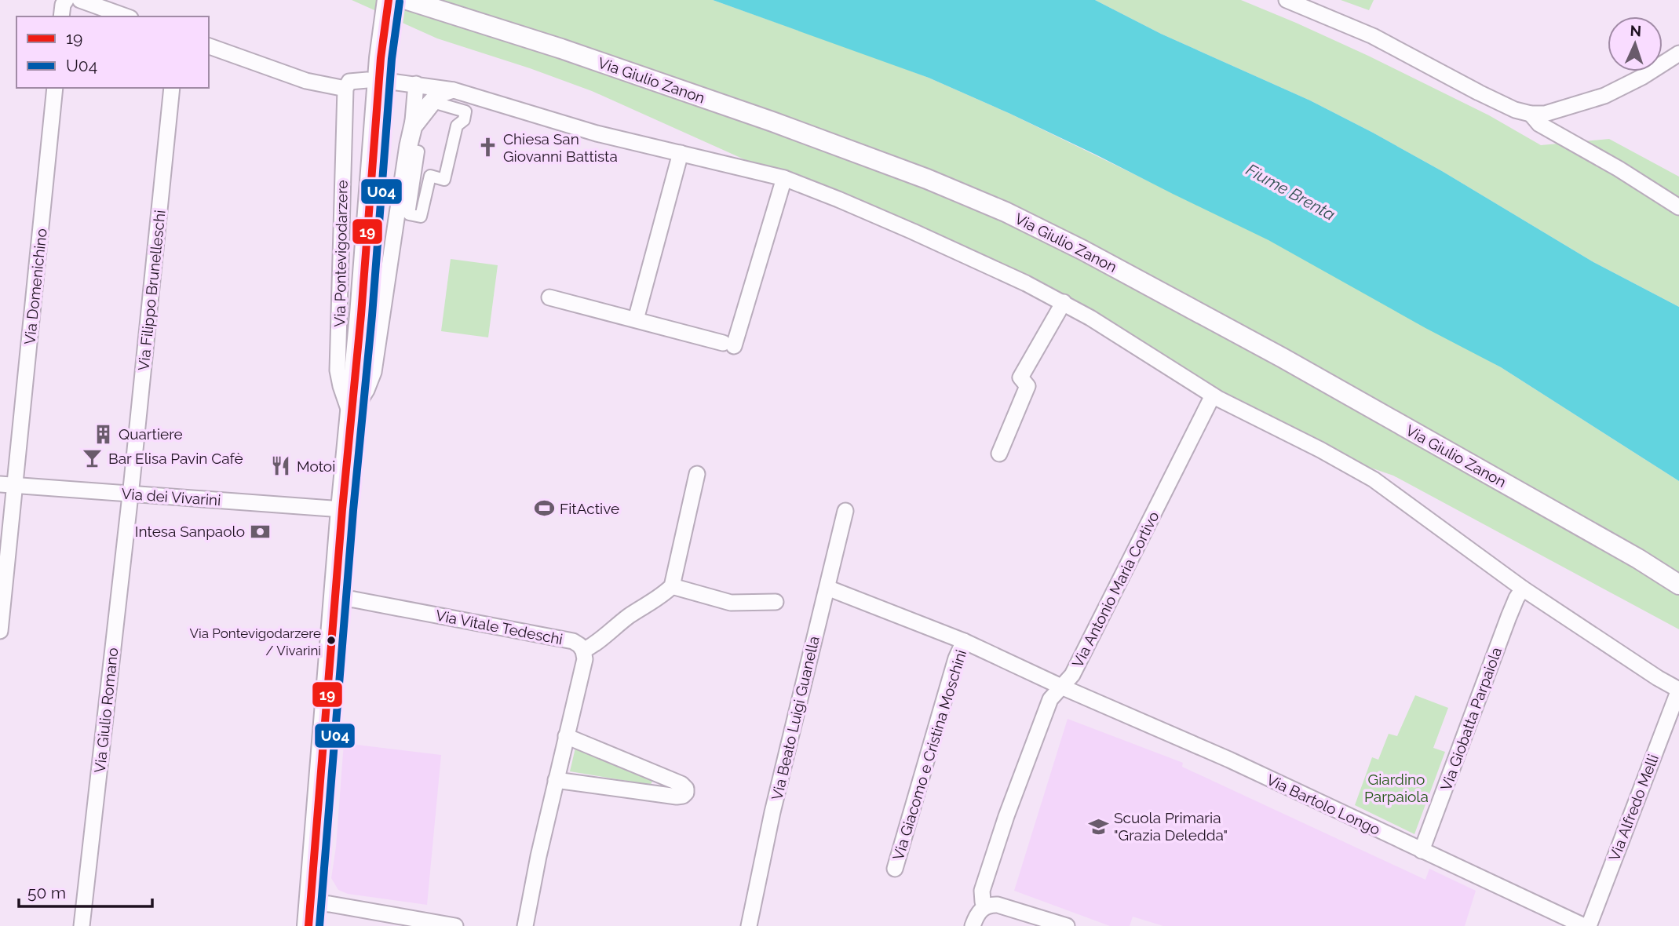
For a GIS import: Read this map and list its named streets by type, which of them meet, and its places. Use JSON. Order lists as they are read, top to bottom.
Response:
{
  "streets": {
    "main road": ["Via Pontevigodarzere"],
    "street": [
      "Via Giulio Zanon",
      "Via Domenichino",
      "Via Filippo Brunelleschi",
      "Via dei Vivarini",
      "Via Antonio Maria Cortivo",
      "Via Vitale Tedeschi",
      "Via Giulio Romano",
      "Via Beato Luigi Guanella",
      "Via Giobatta Parpaiola",
      "Via Giacomo e Cristina Moschini",
      "Via Bartolo Longo",
      "Via Alfredo Melli"
    ]
  },
  "crossings": [
    ["Via Pontevigodarzere", "Via dei Vivarini"],
    ["Via Pontevigodarzere", "Via Vitale Tedeschi"],
    ["Via Domenichino", "Via dei Vivarini"],
    ["Via Filippo Brunelleschi", "Via dei Vivarini"],
    ["Via Filippo Brunelleschi", "Via Giulio Romano"],
    ["Via dei Vivarini", "Via Giulio Romano"],
    ["Via Antonio Maria Cortivo", "Via Giacomo e Cristina Moschini"],
    ["Via Antonio Maria Cortivo", "Via Bartolo Longo"],
    ["Via Beato Luigi Guanella", "Via Giacomo e Cristina Moschini"],
    ["Via Giobatta Parpaiola", "Via Bartolo Longo"],
    ["Via Giacomo e Cristina Moschini", "Via Bartolo Longo"]
  ],
  "water": ["Fiume Brenta"],
  "parks": ["Giardino Parpaiola"],
  "places": {
    "church": ["Chiesa San Giovanni Battista"],
    "building": ["Quartiere"],
    "bar": ["Bar Elisa Pavin Cafè"],
    "restaurant": ["Motoi"],
    "sports": ["FitActive"],
    "bank": ["Intesa Sanpaolo"],
    "other": ["Via Pontevigodarzere / Vivarini"],
    "school or university": ["Scuola Primaria \"Grazia Deledda\""]
  },
  "lines": ["transit line 19", "transit line U04"],
  "legend": ["19", "U04"],
  "scale_bar": "50 m",
  "north": "top"
}
